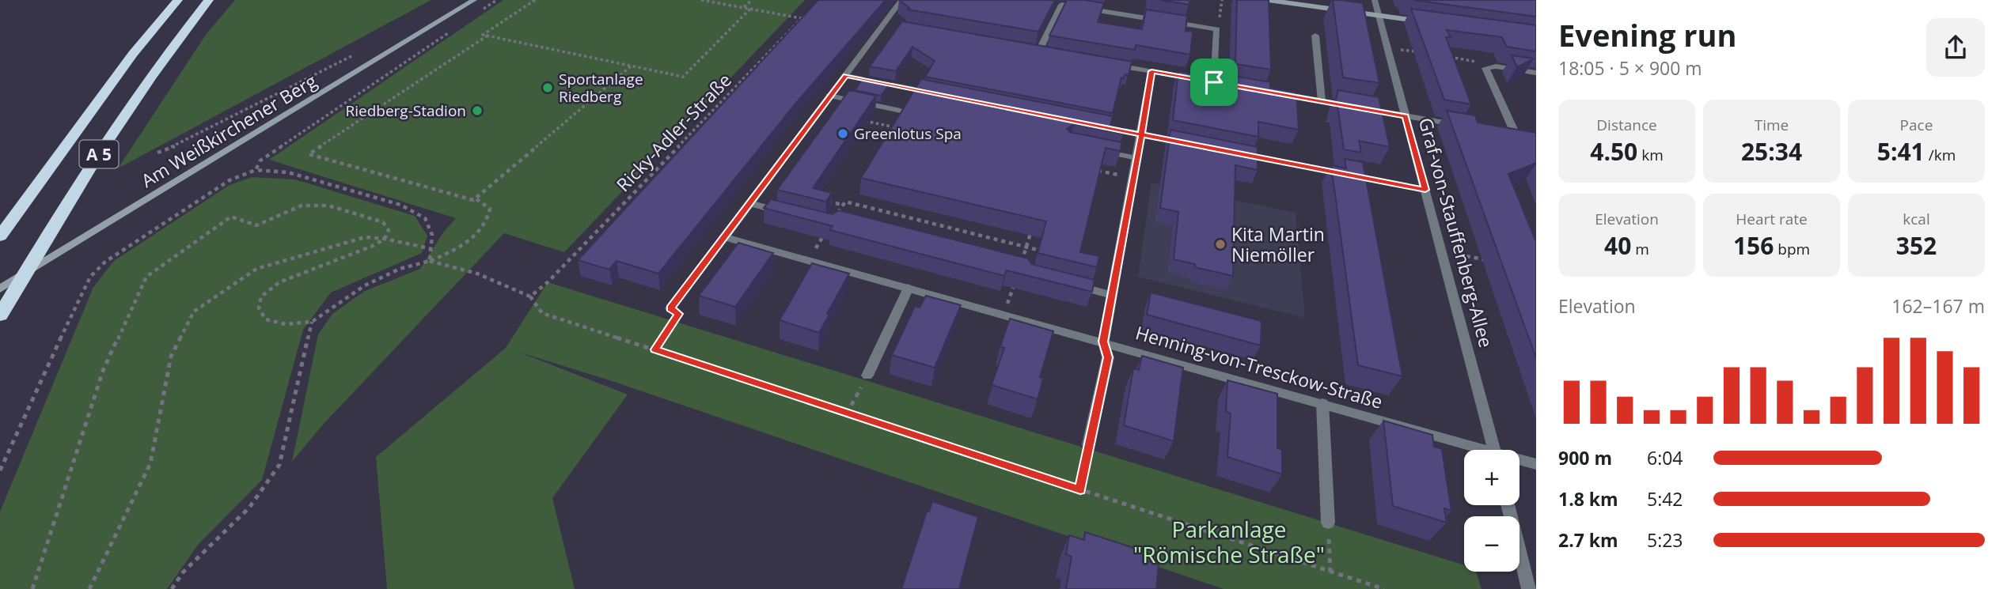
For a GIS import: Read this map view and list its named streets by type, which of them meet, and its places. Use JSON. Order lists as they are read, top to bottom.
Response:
{
  "streets": {
    "highway": ["A 5"],
    "main road": ["Am Weißkirchener Berg"],
    "street": ["Graf-von-Stauffenberg-Allee", "Henning-von-Tresckow-Straße"],
    "path": ["Ricky-Adler-Straße"]
  },
  "parks": ["Parkanlage \"Römische Straße\""],
  "places": [
    "Sportanlage Riedberg",
    "Riedberg-Stadion",
    "Greenlotus Spa",
    "Kita Martin Niemöller"
  ],
  "page": {
    "heading": ["Evening run", "18:05 · 5 × 900 m"],
    "stats": [
      ["Distance", "4.50 km"],
      ["Time", "25:34"],
      ["Pace", "5:41 /km"],
      ["Elevation", "40 m"],
      ["Heart rate", "156 bpm"],
      ["kcal", "352"]
    ],
    "chart": ["Elevation", "162–167 m"],
    "list": [
      {
        "name": "900 m",
        "note": "6:04"
      },
      {
        "name": "1.8 km",
        "note": "5:42"
      },
      {
        "name": "2.7 km",
        "note": "5:23"
      }
    ],
    "map_buttons": ["+", "−"]
  }
}
